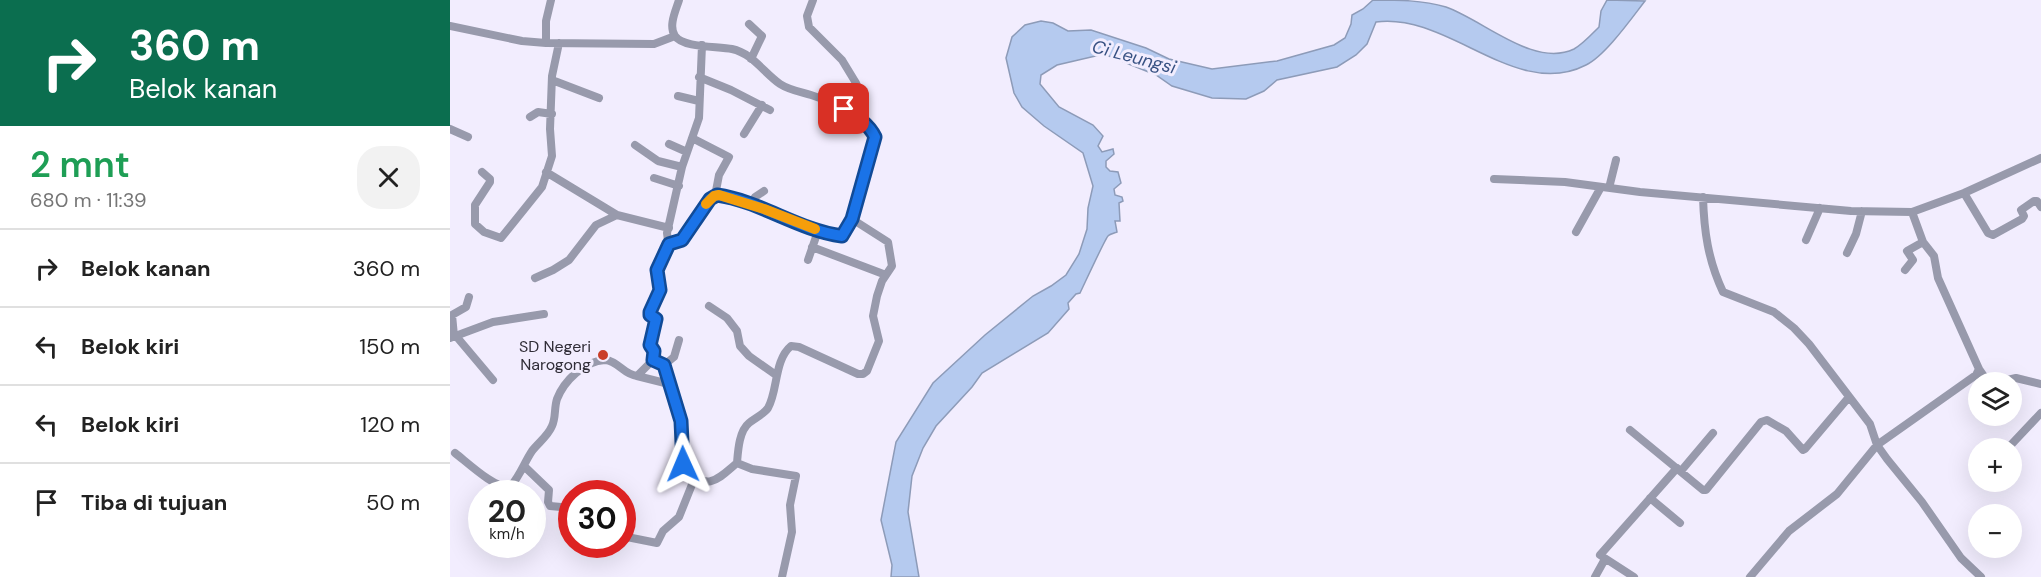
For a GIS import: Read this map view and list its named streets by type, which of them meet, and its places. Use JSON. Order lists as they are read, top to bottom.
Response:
{
  "water": ["Ci Leungsi"],
  "places": ["SD Negeri Narogong"],
  "page": {
    "turn": ["360 m", "Belok kanan"],
    "heading": ["2 mnt", "680 m · 11:39"],
    "list": [
      {
        "name": "Belok kanan",
        "value": "360 m"
      },
      {
        "name": "Belok kiri",
        "value": "150 m"
      },
      {
        "name": "Belok kiri",
        "value": "120 m"
      },
      {
        "name": "Tiba di tujuan",
        "value": "50 m"
      }
    ],
    "map_buttons": ["+", "−"],
    "speed": "20 km/h",
    "limit": "30"
  }
}
